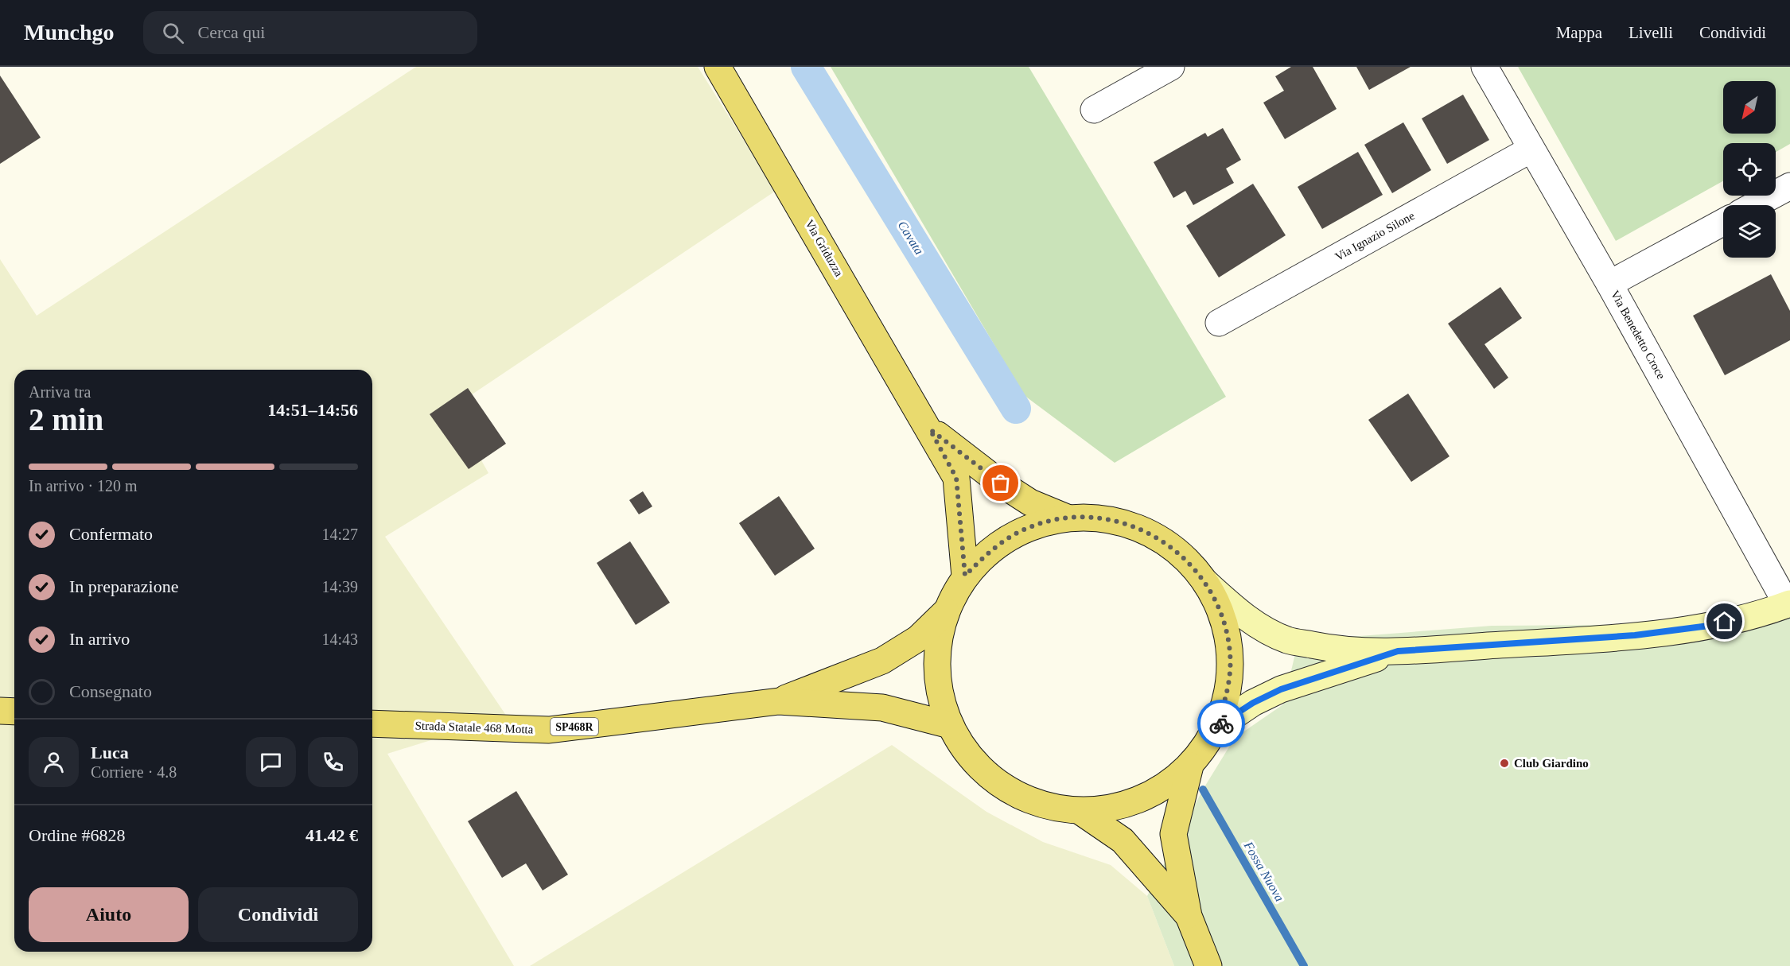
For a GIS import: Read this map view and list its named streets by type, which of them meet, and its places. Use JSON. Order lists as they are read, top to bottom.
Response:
{
  "streets": {
    "main road": ["Via Griduzza", "SP468R", "Strada Statale 468 Motta"],
    "street": ["Via Ignazio Silone", "Via Benedetto Croce"]
  },
  "crossings": [
    ["Via Ignazio Silone", "Via Benedetto Croce"],
    ["Via Griduzza", "SP468R"],
    ["SP468R", "Strada Statale 468 Motta"]
  ],
  "water": ["Cavata", "Fossa Nuova"],
  "places": ["Club Giardino"],
  "north": "bottom left",
  "page": {
    "header": "Munchgo",
    "search": "Cerca qui",
    "nav": ["Mappa", "Livelli", "Condividi"],
    "heading": ["2 min", "Arriva tra", "14:51–14:56"],
    "panel": [
      "Luca",
      "Corriere · 4.8",
      "Ordine #6828",
      "41.42 €"
    ],
    "bar": "In arrivo · 120 m",
    "list": [
      ["Confermato", "14:27"],
      ["In preparazione", "14:39"],
      ["In arrivo", "14:43"],
      "Consegnato"
    ],
    "buttons": ["Aiuto", "Condividi"]
  }
}
